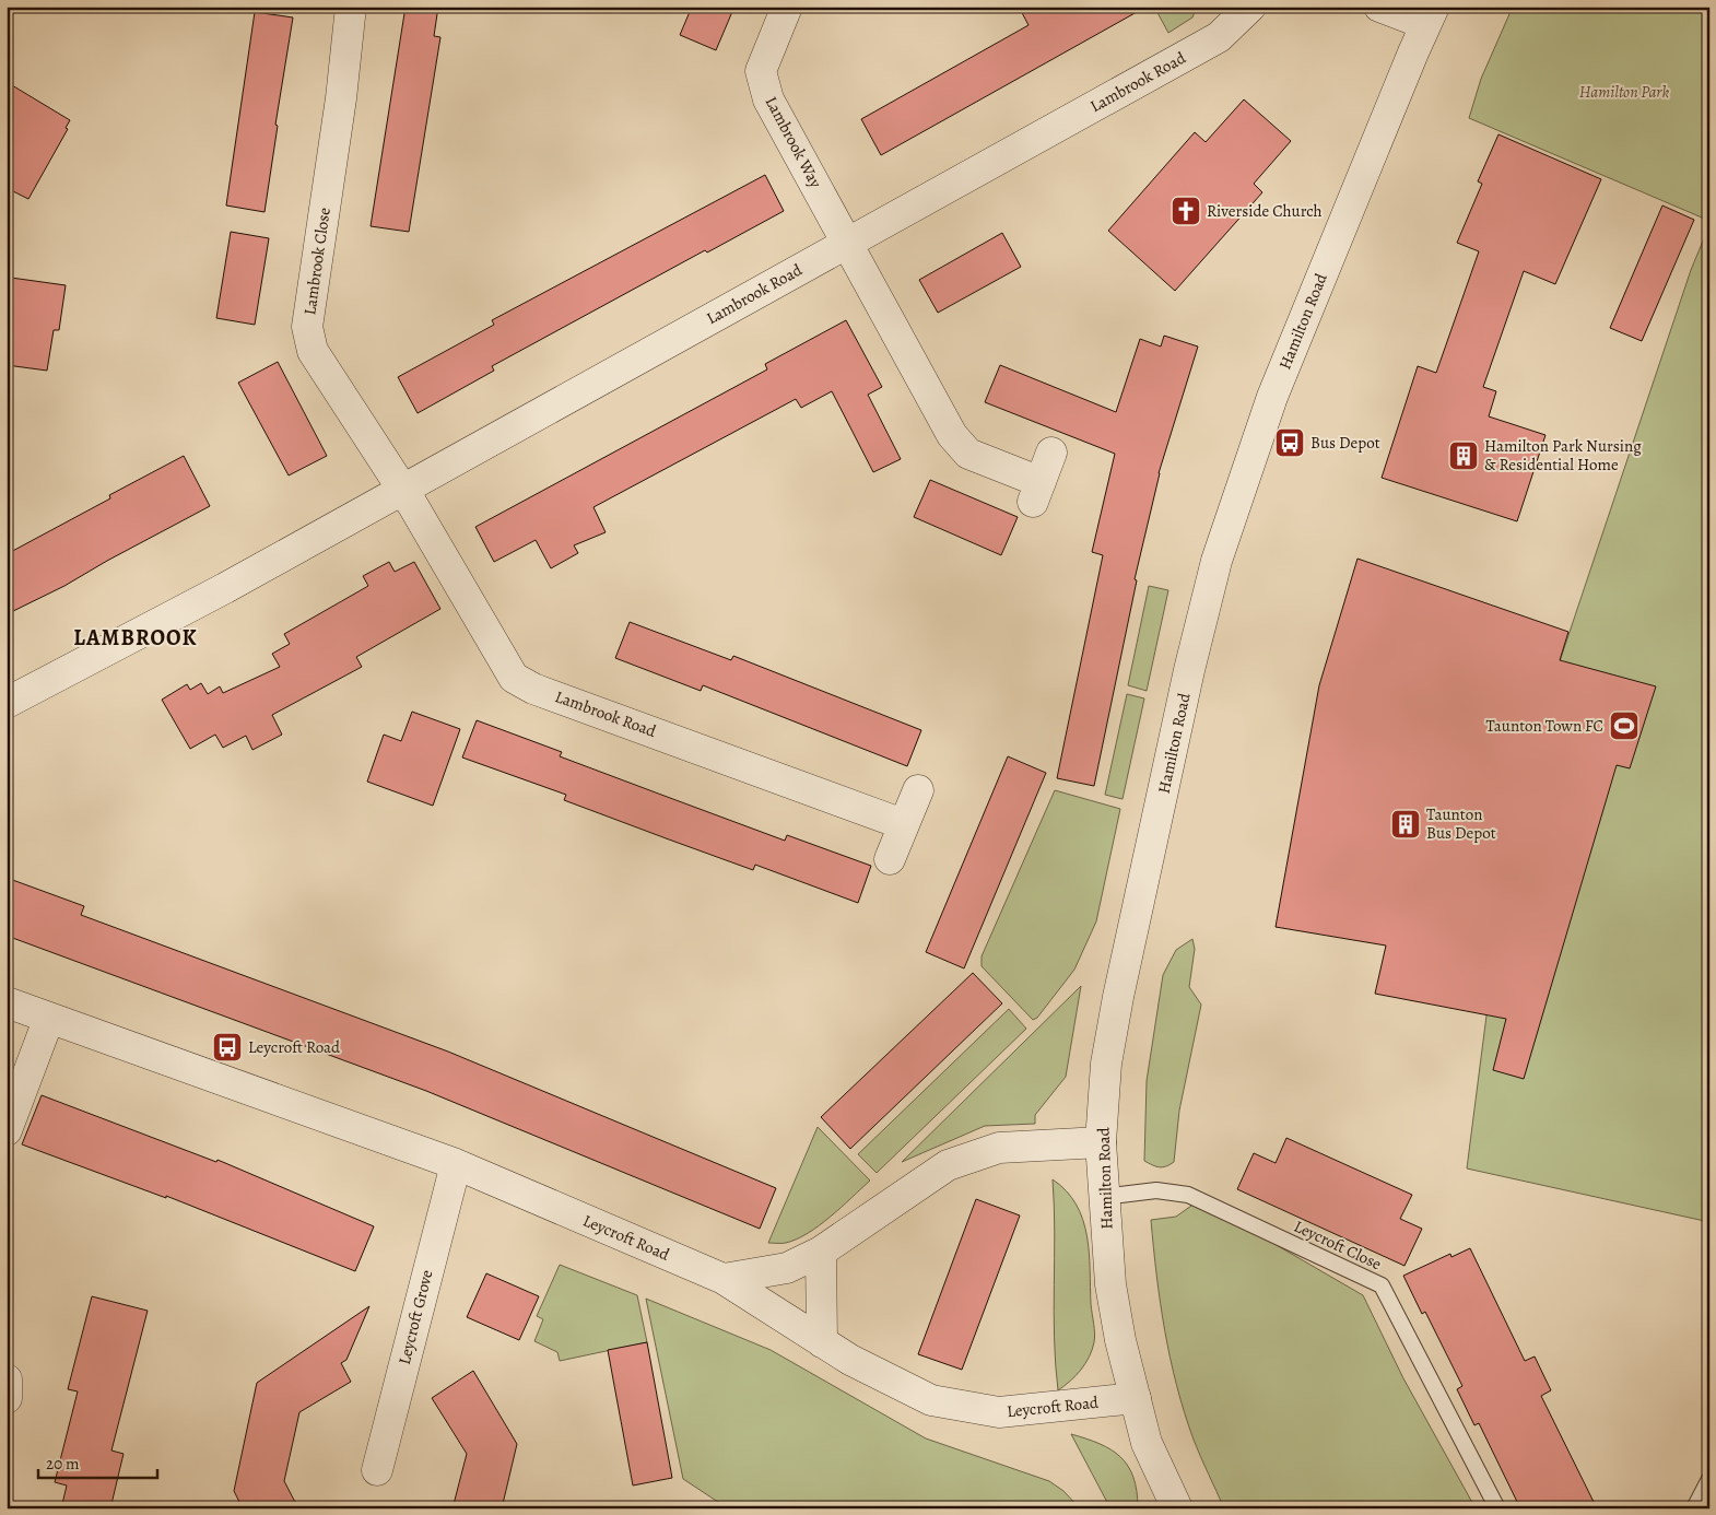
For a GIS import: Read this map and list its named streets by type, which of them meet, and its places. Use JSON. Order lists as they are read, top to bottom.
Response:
{
  "streets": {
    "street": [
      "Lambrook Road",
      "Lambrook Way",
      "Lambrook Close",
      "Hamilton Road",
      "Leycroft Road",
      "Leycroft Grove"
    ],
    "lane": ["Leycroft Close"]
  },
  "crossings": [
    ["Lambrook Road", "Lambrook Way"],
    ["Lambrook Road", "Lambrook Close"],
    ["Hamilton Road", "Leycroft Road"],
    ["Hamilton Road", "Leycroft Close"],
    ["Leycroft Road", "Leycroft Grove"]
  ],
  "districts": ["LAMBROOK"],
  "parks": ["Hamilton Park"],
  "places": {
    "church": ["Riverside Church"],
    "bus stop": ["Bus Depot", "Leycroft Road"],
    "building": ["Hamilton Park Nursing & Residential Home", "Taunton Bus Depot"],
    "sports": ["Taunton Town FC"]
  },
  "scale_bar": "20 m"
}
